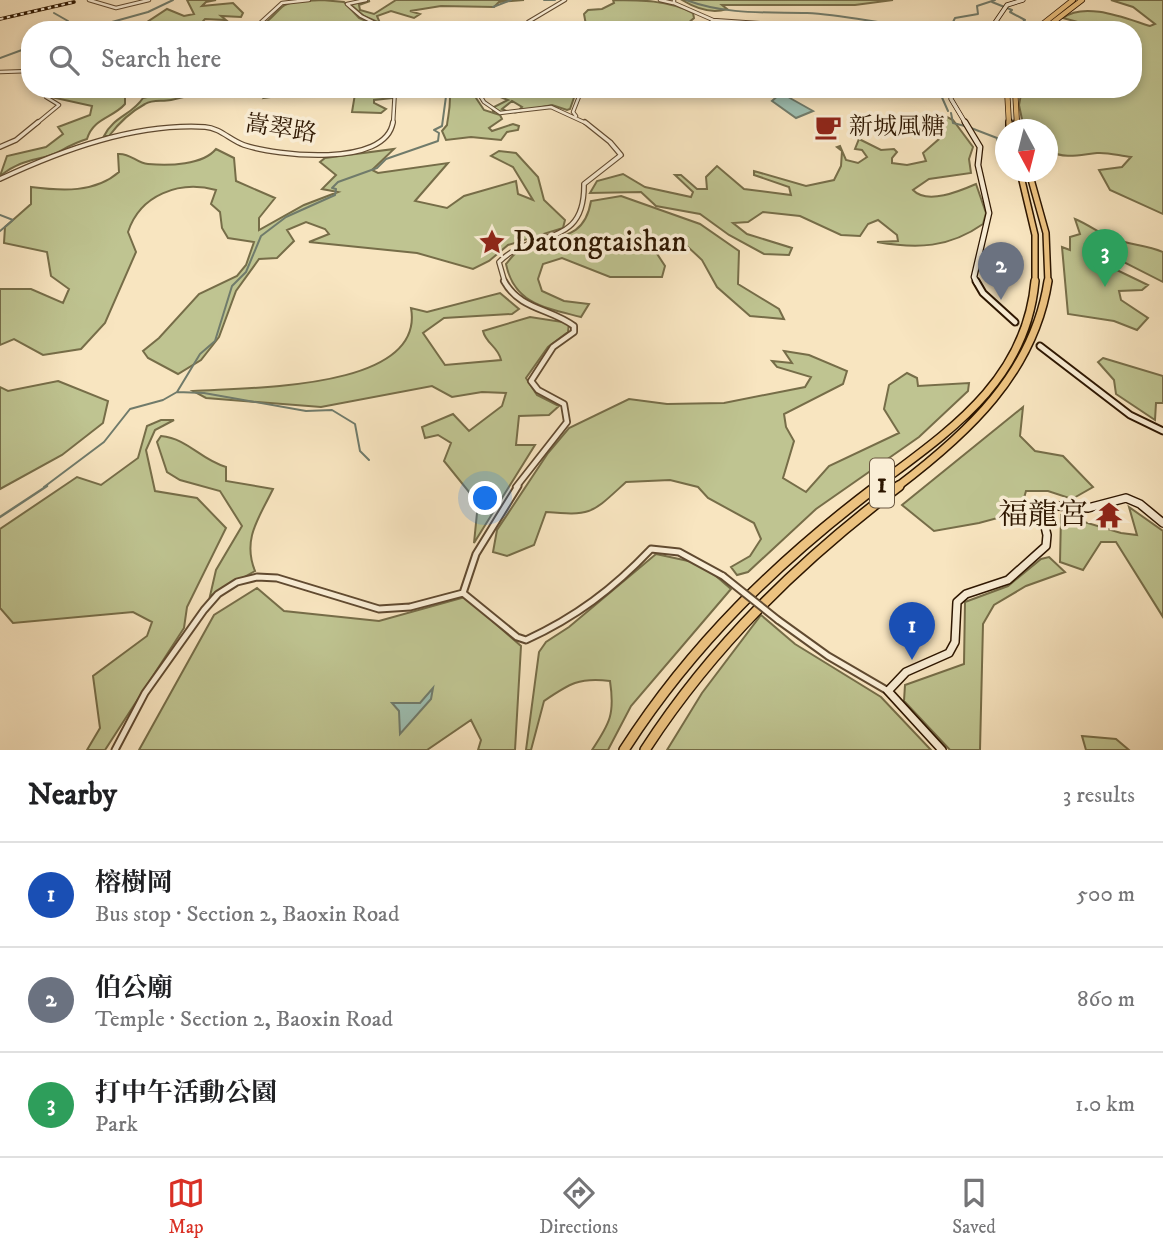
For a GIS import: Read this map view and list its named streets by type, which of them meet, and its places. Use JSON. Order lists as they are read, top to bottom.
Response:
{
  "streets": {
    "highway": ["1"],
    "street": ["嵩翠路"]
  },
  "places": {
    "cafe": ["新城風糖"],
    "place": ["Datongtaishan"],
    "temple": ["福龍宮"]
  },
  "north": "bottom",
  "page": {
    "search": "Search here",
    "pins": ["3", "2", "1"],
    "heading": ["Nearby", "3 results"],
    "list": [
      {
        "mark": "1",
        "name": "榕樹岡",
        "note": "Bus stop · Section 2, Baoxin Road",
        "value": "500 m"
      },
      {
        "mark": "2",
        "name": "伯公廟",
        "note": "Temple · Section 2, Baoxin Road",
        "value": "860 m"
      },
      {
        "mark": "3",
        "name": "打中午活動公園",
        "note": "Park",
        "value": "1.0 km"
      }
    ],
    "nav": ["Map", "Directions", "Saved"]
  }
}
